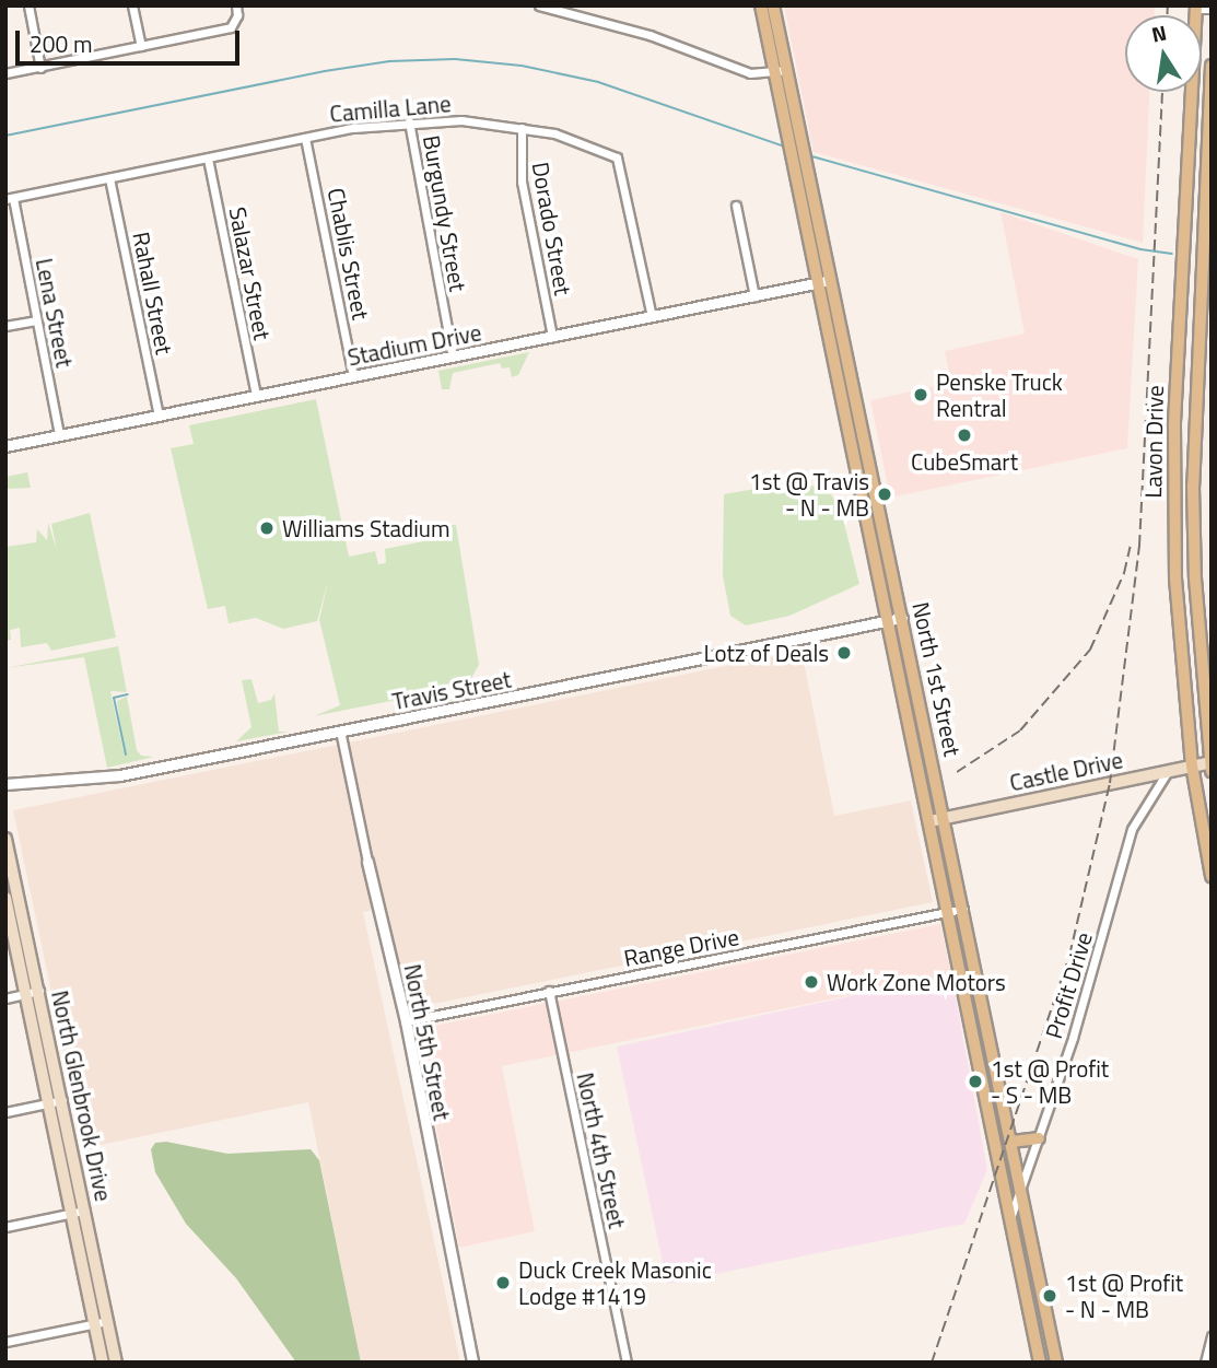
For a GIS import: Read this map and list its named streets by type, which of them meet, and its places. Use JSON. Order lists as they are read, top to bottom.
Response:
{
  "streets": {
    "main road": [
      "Lavon Drive",
      "North 1st Street",
      "Castle Drive",
      "North Glenbrook Drive"
    ],
    "street": [
      "Camilla Lane",
      "Burgundy Street",
      "Dorado Street",
      "Chablis Street",
      "Salazar Street",
      "Rahall Street",
      "Lena Street",
      "Stadium Drive",
      "Travis Street",
      "Range Drive",
      "Profit Drive",
      "North 5th Street",
      "North 4th Street"
    ]
  },
  "crossings": [
    ["Camilla Lane", "Burgundy Street"],
    ["Camilla Lane", "Dorado Street"],
    ["Camilla Lane", "Chablis Street"],
    ["Camilla Lane", "Salazar Street"],
    ["Camilla Lane", "Rahall Street"],
    ["Camilla Lane", "Lena Street"],
    ["Camilla Lane", "Stadium Drive"],
    ["Burgundy Street", "Stadium Drive"],
    ["Dorado Street", "Stadium Drive"],
    ["Chablis Street", "Stadium Drive"],
    ["Salazar Street", "Stadium Drive"],
    ["Rahall Street", "Stadium Drive"],
    ["Lena Street", "Stadium Drive"],
    ["Stadium Drive", "North 1st Street"],
    ["Lavon Drive", "Castle Drive"],
    ["North 1st Street", "Travis Street"],
    ["North 1st Street", "Castle Drive"],
    ["North 1st Street", "Range Drive"],
    ["North 1st Street", "Profit Drive"],
    ["Travis Street", "North 5th Street"],
    ["Castle Drive", "Profit Drive"],
    ["Range Drive", "North 5th Street"],
    ["Range Drive", "North 4th Street"]
  ],
  "places": [
    "Penske Truck Rentral",
    "CubeSmart",
    "1st @ Travis - N - MB",
    "Williams Stadium",
    "Lotz of Deals",
    "Work Zone Motors",
    "1st @ Profit - S - MB",
    "Duck Creek Masonic Lodge #1419",
    "1st @ Profit - N - MB"
  ],
  "scale_bar": "200 m",
  "north": "top"
}
